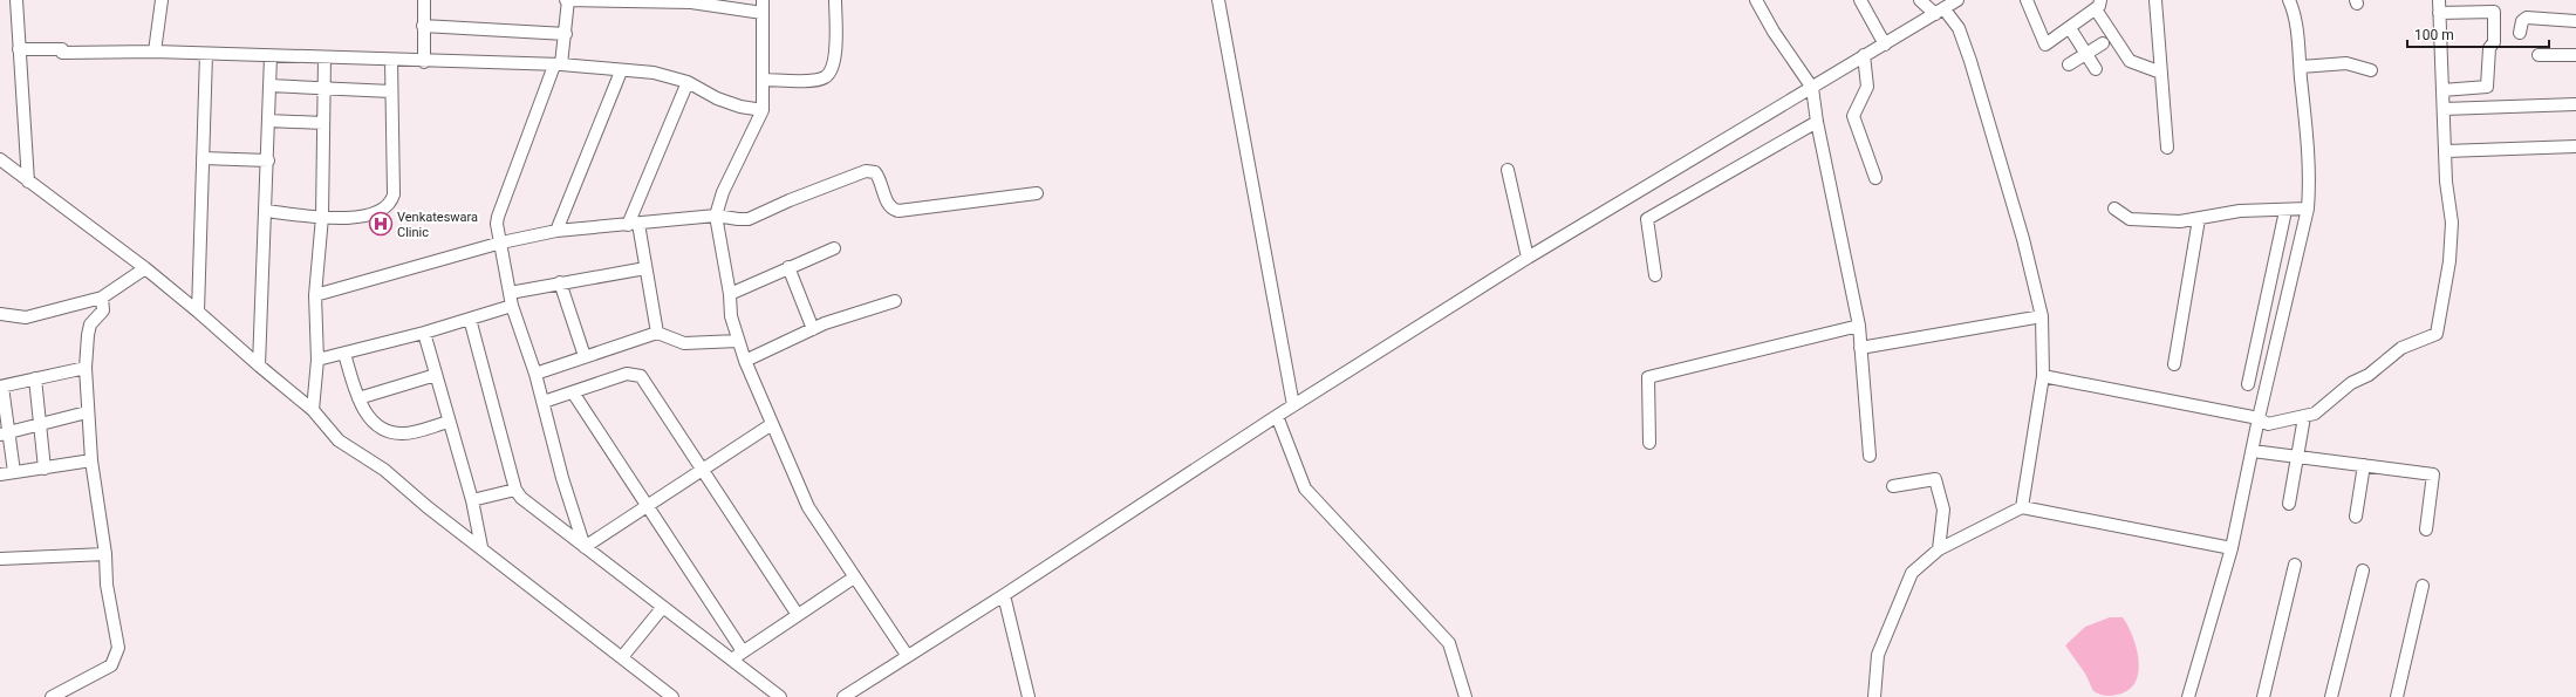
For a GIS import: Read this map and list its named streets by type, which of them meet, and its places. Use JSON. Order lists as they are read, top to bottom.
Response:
{
  "places": {
    "hospital": ["Venkateswara Clinic"]
  },
  "scale_bar": "100 m"
}
